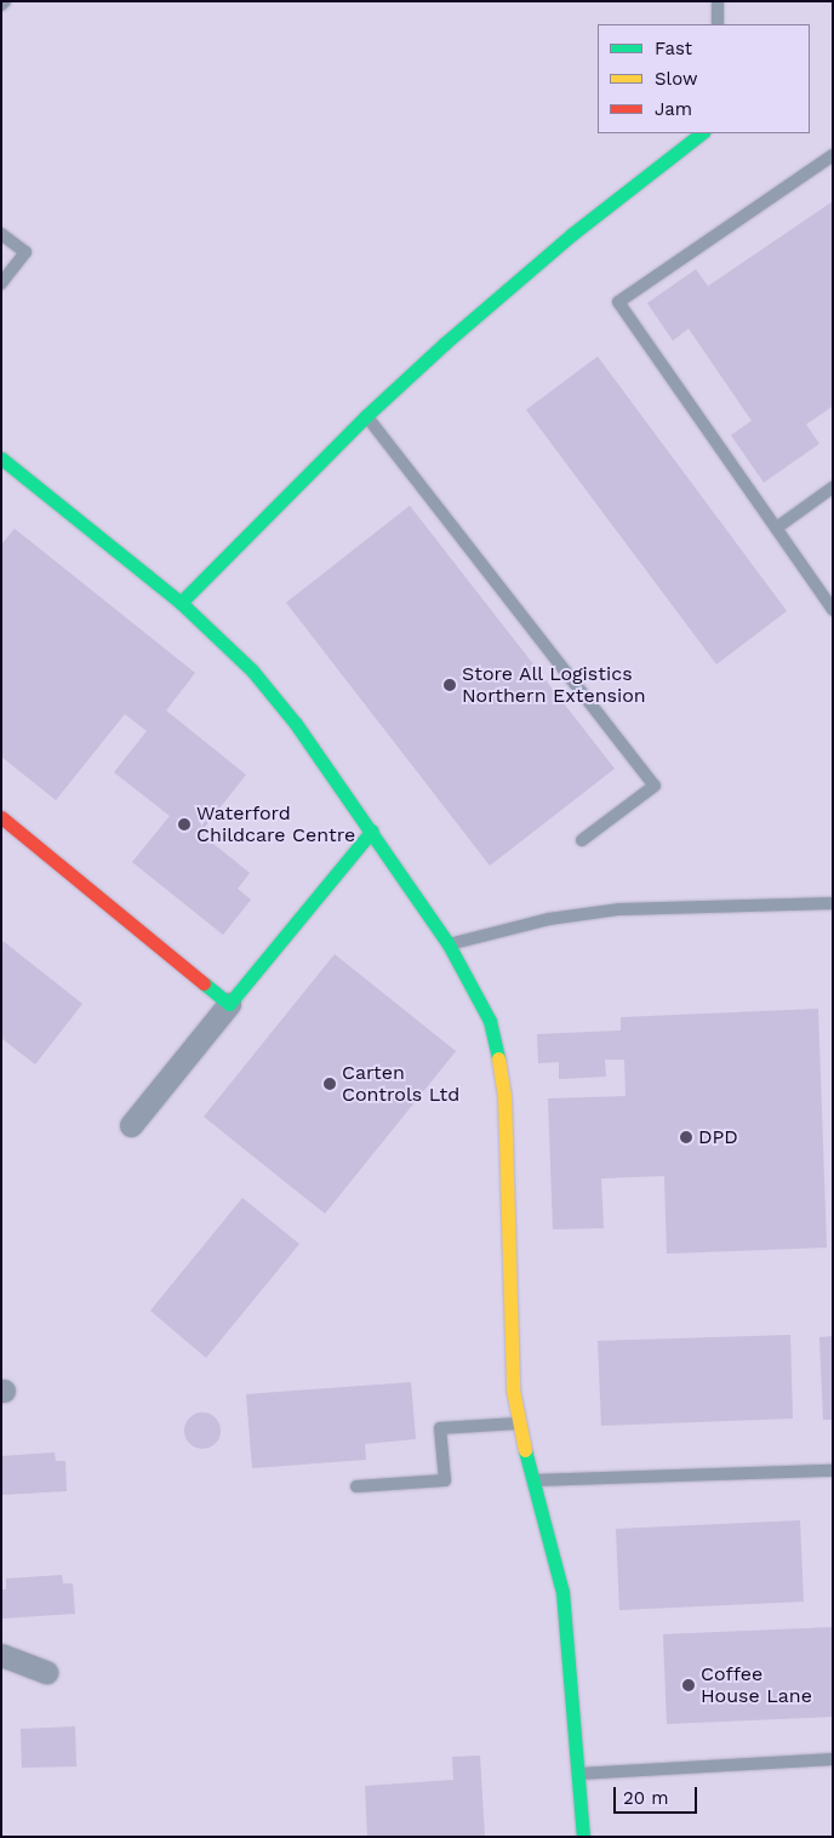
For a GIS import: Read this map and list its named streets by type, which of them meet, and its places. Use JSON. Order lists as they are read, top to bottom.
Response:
{
  "places": [
    "Store All Logistics Northern Extension",
    "Waterford Childcare Centre",
    "Carten Controls Ltd",
    "DPD",
    "Coffee House Lane"
  ],
  "legend": ["Fast", "Slow", "Jam"],
  "scale_bar": "20 m"
}
